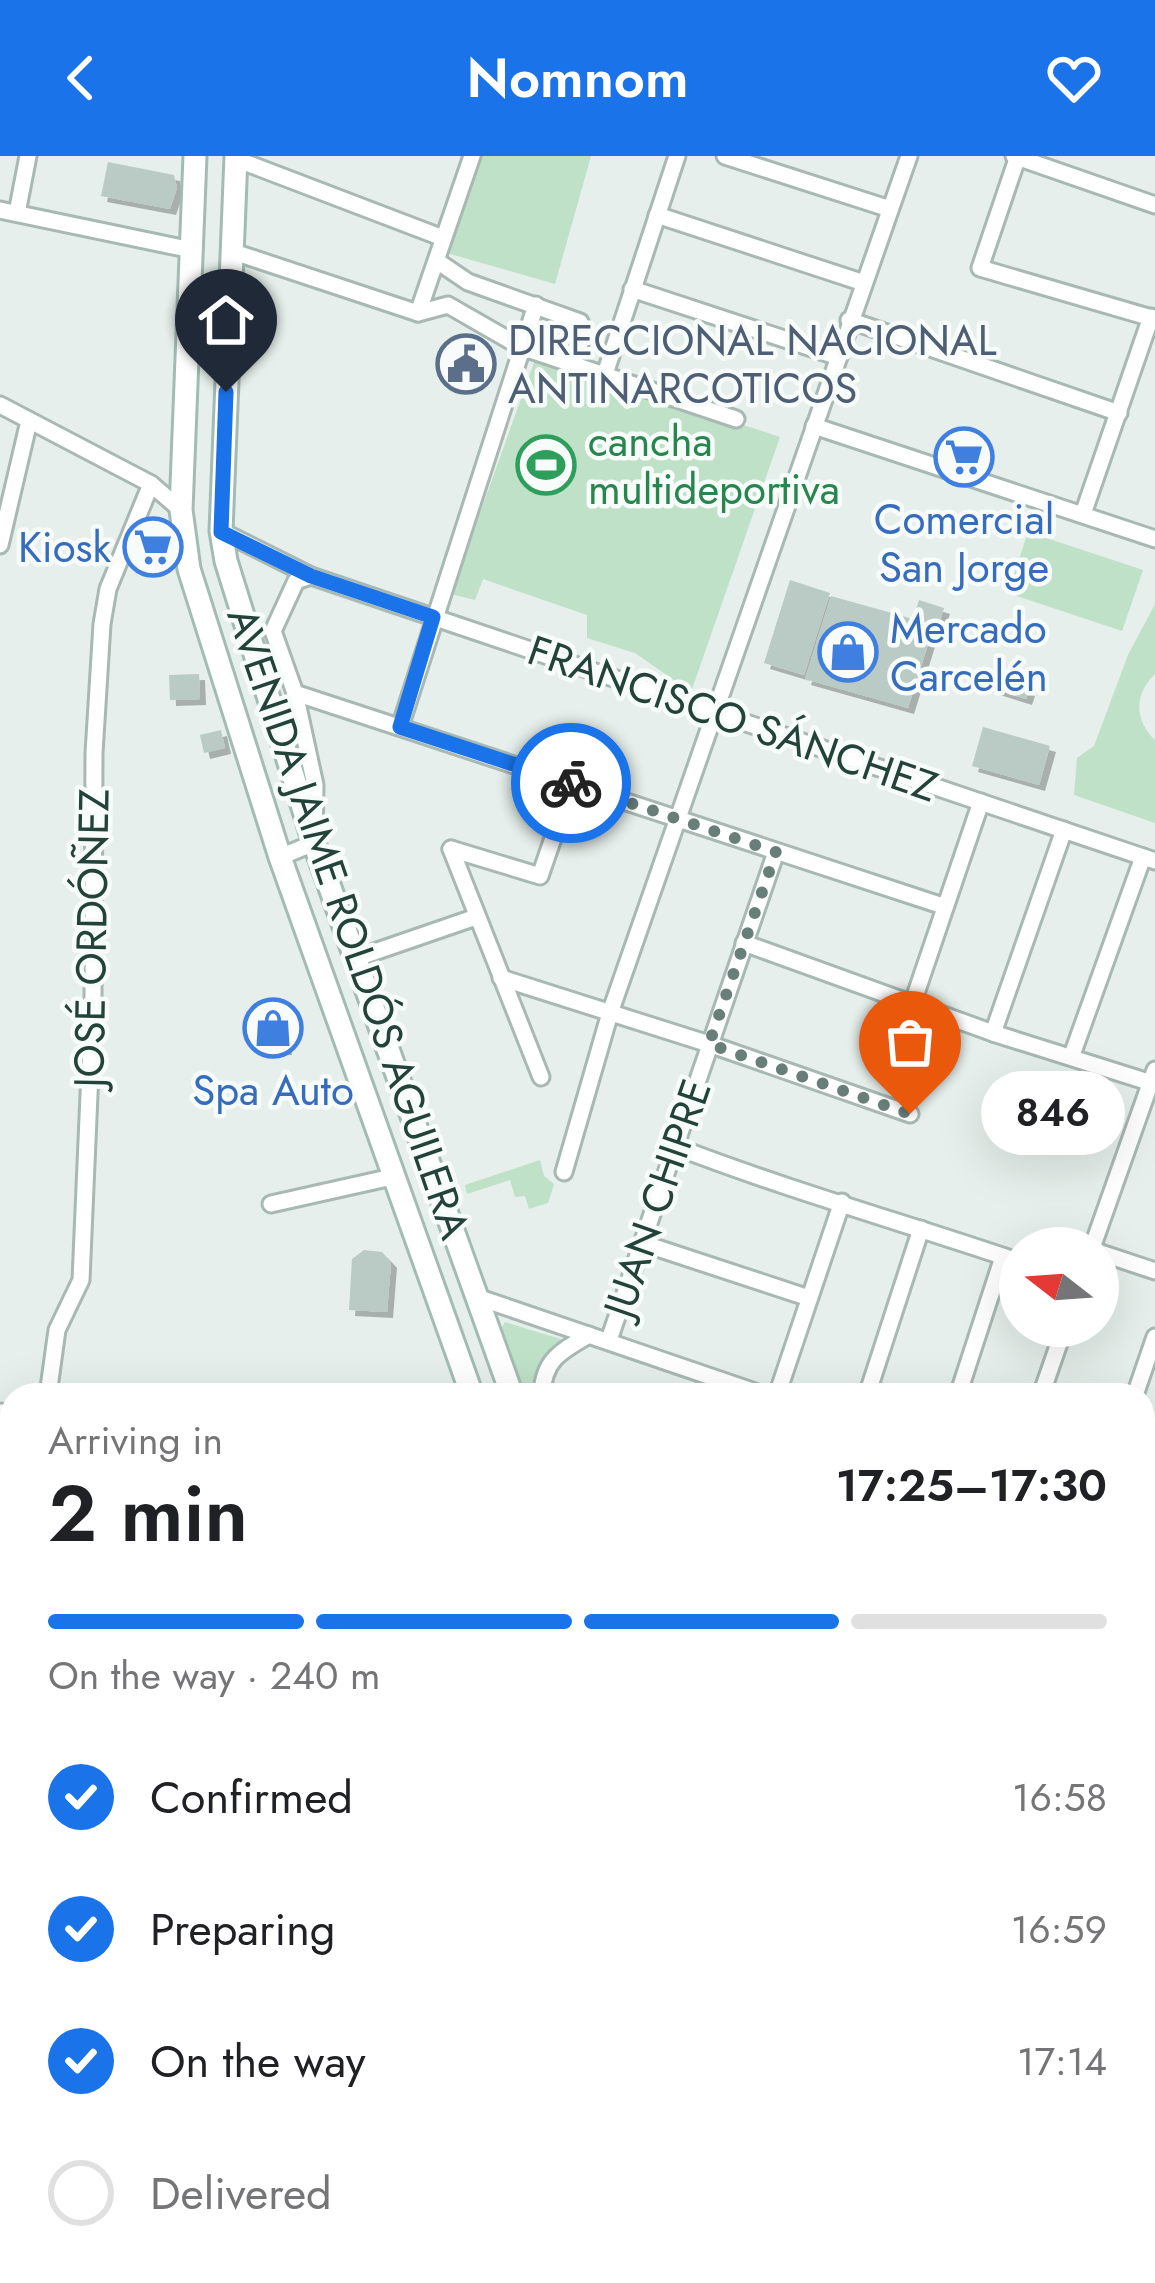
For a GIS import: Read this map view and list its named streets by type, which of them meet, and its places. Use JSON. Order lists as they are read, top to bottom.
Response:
{
  "streets": {
    "street": [
      "FRANCISCO SÁNCHEZ",
      "AVENIDA JAIME ROLDÓS AGUILERA",
      "JOSÉ ORDÓÑEZ",
      "JUAN CHIPRE"
    ]
  },
  "crossings": [
    ["FRANCISCO SÁNCHEZ", "AVENIDA JAIME ROLDÓS AGUILERA"]
  ],
  "places": {
    "public building": ["DIRECCIONAL NACIONAL ANTINARCOTICOS"],
    "supermarket": ["Comercial San Jorge", "Kiosk"],
    "sports": ["cancha multideportiva"],
    "shop": ["Mercado Carcelén", "Spa Auto"],
    "other": ["846"]
  },
  "north": "left",
  "page": {
    "header": "Nomnom",
    "bubble": "846",
    "heading": ["2 min", "Arriving in", "17:25–17:30"],
    "bar": "On the way · 240 m",
    "list": [
      ["Confirmed", "16:58"],
      ["Preparing", "16:59"],
      ["On the way", "17:14"],
      "Delivered"
    ]
  }
}
